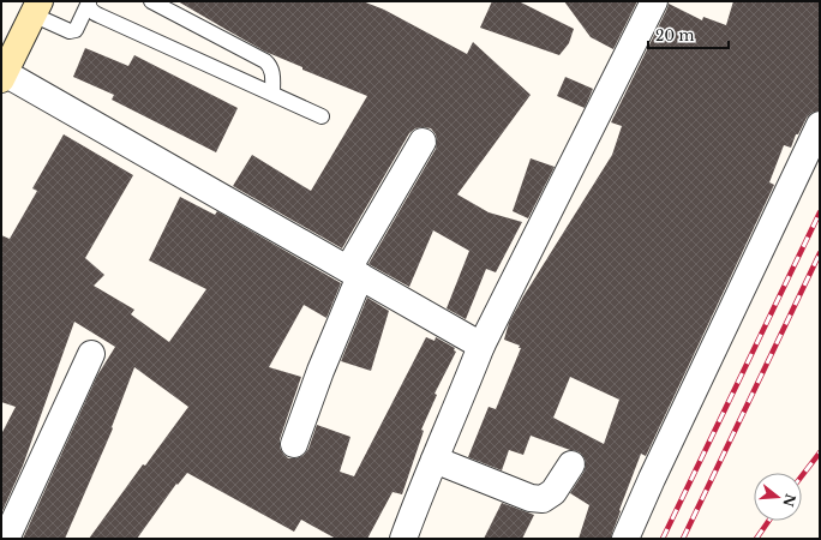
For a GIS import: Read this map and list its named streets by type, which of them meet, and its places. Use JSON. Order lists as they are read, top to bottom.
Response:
{
  "scale_bar": "20 m",
  "north": "right"
}
